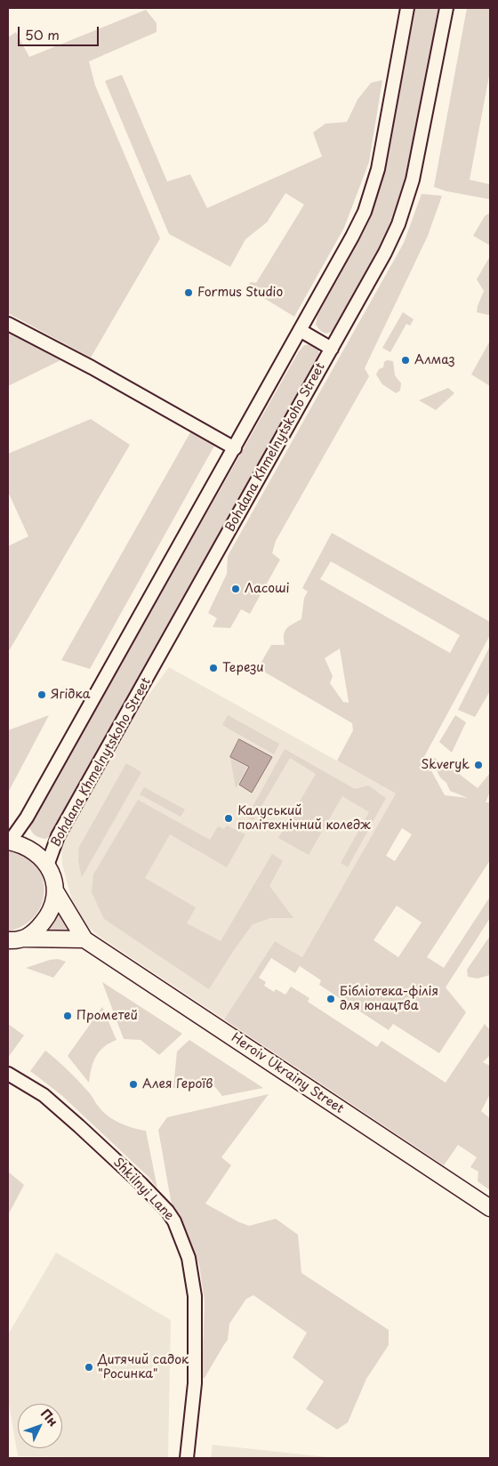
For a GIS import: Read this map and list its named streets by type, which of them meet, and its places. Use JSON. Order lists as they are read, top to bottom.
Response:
{
  "streets": {
    "main road": ["Heroiv Ukrainy Street"],
    "street": ["Bohdana Khmelnytskoho Street", "Shkilnyi Lane"]
  },
  "crossings": [
    ["Bohdana Khmelnytskoho Street", "Heroiv Ukrainy Street"]
  ],
  "places": [
    "Formus Studio",
    "Алмаз",
    "Ласоші",
    "Терези",
    "Ягідка",
    "Skveryk",
    "Калуський політехнічний коледж",
    "Бібліотека-філія для юнацтва",
    "Прометей",
    "Алея Героїв",
    "Дитячий садок \"Росинка\""
  ],
  "scale_bar": "50 m",
  "north": "top right"
}
